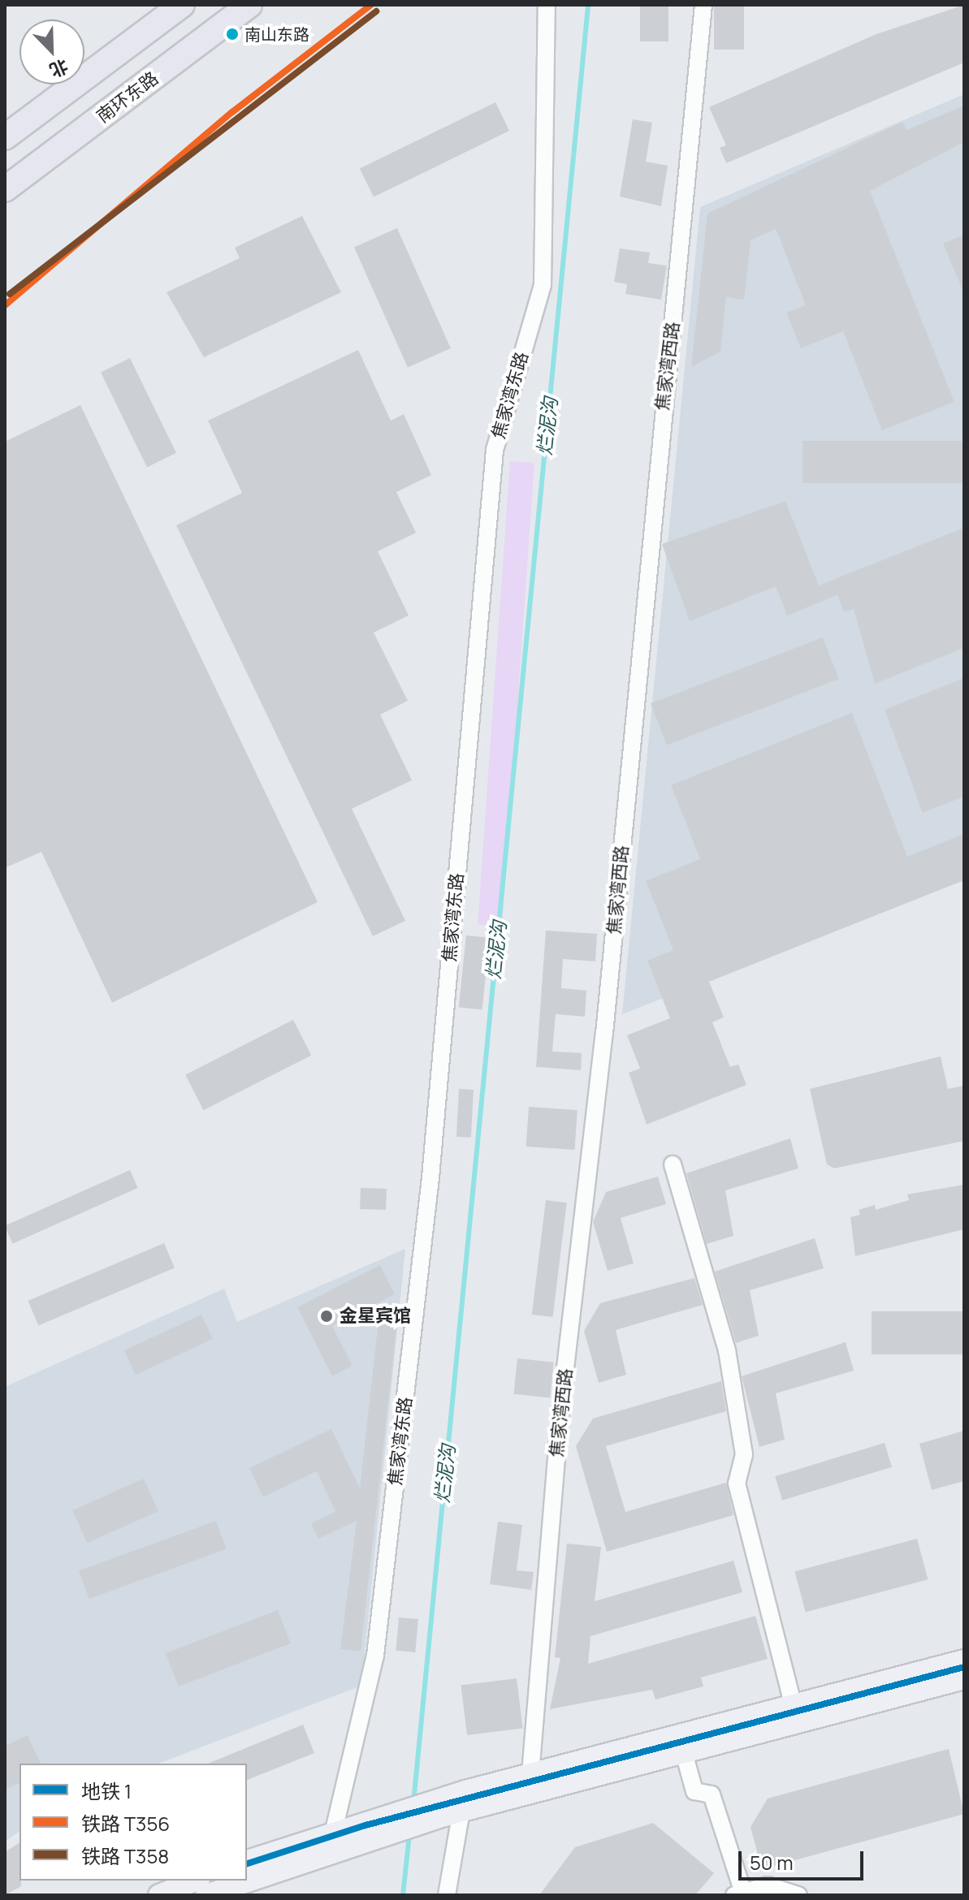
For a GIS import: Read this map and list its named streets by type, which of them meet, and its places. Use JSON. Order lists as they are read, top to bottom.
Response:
{
  "streets": {
    "highway": ["南环东路"],
    "street": ["焦家湾西路", "焦家湾东路"]
  },
  "water": ["烂泥沟"],
  "places": ["南山东路", "金星宾馆"],
  "lines": ["rail line T356", "rail line T358", "metro line 1"],
  "legend": ["地铁 1", "铁路 T356", "铁路 T358"],
  "scale_bar": "50 m",
  "north": "bottom right"
}
